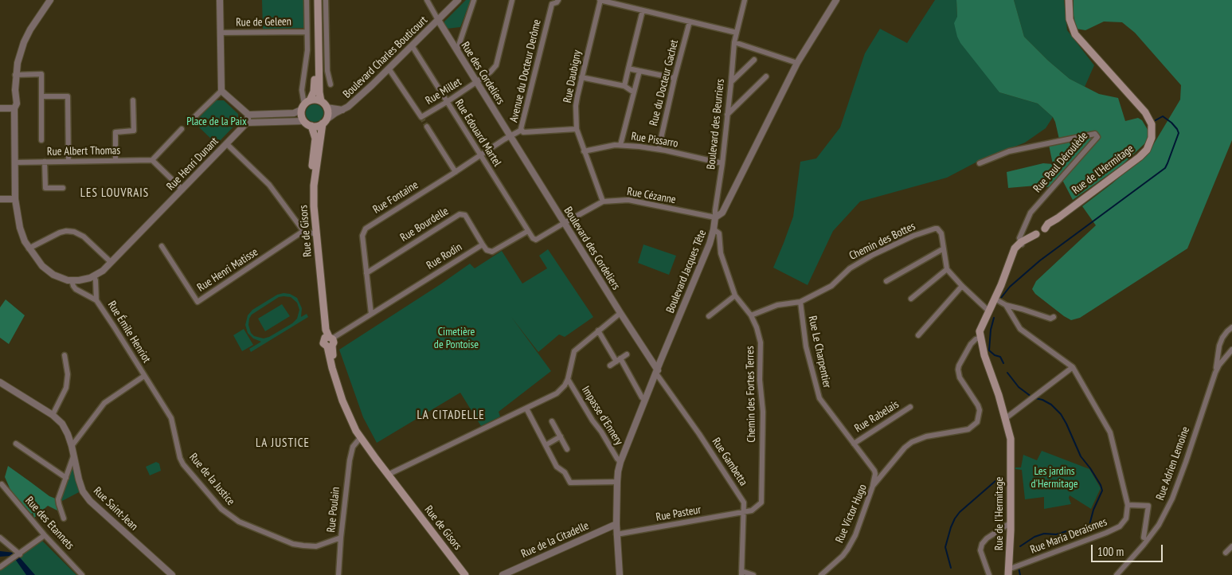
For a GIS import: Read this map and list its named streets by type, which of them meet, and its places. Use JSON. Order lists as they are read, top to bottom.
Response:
{
  "streets": {
    "main road": ["Rue de l'Hermitage", "Rue de Gisors"],
    "street": [
      "Rue de Geleen",
      "Boulevard Charles Bouticourt",
      "Avenue du Docteur Derôme",
      "Rue des Cordeliers",
      "Rue Daubigny",
      "Rue du Docteur Gachet",
      "Rue Millet",
      "Boulevard des Beurriers",
      "Rue Edouard Martel",
      "Rue Pissarro",
      "Rue Albert Thomas",
      "Rue Paul Déroulède",
      "Rue Henri Dunant",
      "Rue Cézanne",
      "Rue Fontaine",
      "Rue Bourdelle",
      "Chemin des Bottes",
      "Boulevard des Cordeliers",
      "Rue Rodin",
      "Rue Henri Matisse",
      "Boulevard Jacques Tête",
      "Rue Émile Henriot",
      "Rue Le Charpentier",
      "Chemin des Fortes Terres",
      "Impasse d'Ennery",
      "Rue Rabelais",
      "Rue Gambetta",
      "Rue Adrien Lemoine",
      "Rue de la Justice",
      "Rue Saint-Jean",
      "Rue Poulain",
      "Rue Pasteur",
      "Rue Victor Hugo",
      "Rue des Etannets",
      "Rue Maria Deraismes",
      "Rue de la Citadelle"
    ]
  },
  "crossings": [
    ["Boulevard Charles Bouticourt", "Rue des Cordeliers"],
    ["Boulevard Charles Bouticourt", "Rue Millet"],
    ["Boulevard Charles Bouticourt", "Rue Edouard Martel"],
    ["Boulevard Charles Bouticourt", "Rue de Gisors"],
    ["Avenue du Docteur Derôme", "Rue des Cordeliers"],
    ["Avenue du Docteur Derôme", "Rue Fontaine"],
    ["Avenue du Docteur Derôme", "Boulevard des Cordeliers"],
    ["Rue des Cordeliers", "Rue Millet"],
    ["Rue des Cordeliers", "Rue Fontaine"],
    ["Rue des Cordeliers", "Boulevard des Cordeliers"],
    ["Rue Daubigny", "Rue Pissarro"],
    ["Rue Daubigny", "Rue Cézanne"],
    ["Rue du Docteur Gachet", "Rue Pissarro"],
    ["Rue Millet", "Rue Edouard Martel"],
    ["Boulevard des Beurriers", "Rue Pissarro"],
    ["Boulevard des Beurriers", "Rue Cézanne"],
    ["Boulevard des Beurriers", "Boulevard Jacques Tête"],
    ["Rue Edouard Martel", "Rue Fontaine"],
    ["Rue Paul Déroulède", "Rue de l'Hermitage"],
    ["Rue Henri Dunant", "Rue Émile Henriot"],
    ["Rue de l'Hermitage", "Rue Victor Hugo"],
    ["Rue de l'Hermitage", "Rue Maria Deraismes"],
    ["Rue Cézanne", "Boulevard des Cordeliers"],
    ["Rue Cézanne", "Boulevard Jacques Tête"],
    ["Rue Fontaine", "Rue Bourdelle"],
    ["Rue Fontaine", "Boulevard des Cordeliers"],
    ["Rue Fontaine", "Rue Rodin"],
    ["Rue Bourdelle", "Rue Rodin"],
    ["Rue de Gisors", "Rue Rodin"],
    ["Rue de Gisors", "Rue Poulain"],
    ["Chemin des Bottes", "Rue Le Charpentier"],
    ["Boulevard des Cordeliers", "Boulevard Jacques Tête"],
    ["Boulevard des Cordeliers", "Rue Gambetta"],
    ["Boulevard Jacques Tête", "Chemin des Fortes Terres"],
    ["Boulevard Jacques Tête", "Impasse d'Ennery"],
    ["Boulevard Jacques Tête", "Rue Gambetta"],
    ["Boulevard Jacques Tête", "Rue Pasteur"],
    ["Boulevard Jacques Tête", "Rue de la Citadelle"],
    ["Rue Émile Henriot", "Rue de la Justice"],
    ["Rue Le Charpentier", "Chemin des Fortes Terres"],
    ["Rue Le Charpentier", "Rue Rabelais"],
    ["Rue Le Charpentier", "Rue Victor Hugo"],
    ["Chemin des Fortes Terres", "Rue Gambetta"],
    ["Chemin des Fortes Terres", "Rue Pasteur"],
    ["Rue Gambetta", "Rue Pasteur"],
    ["Rue de la Justice", "Rue Poulain"]
  ],
  "districts": ["LES LOUVRAIS", "LA CITADELLE", "LA JUSTICE"],
  "parks": ["Place de la Paix", "Cimetière de Pontoise", "Les jardins d'Hermitage"],
  "scale_bar": "100 m"
}
